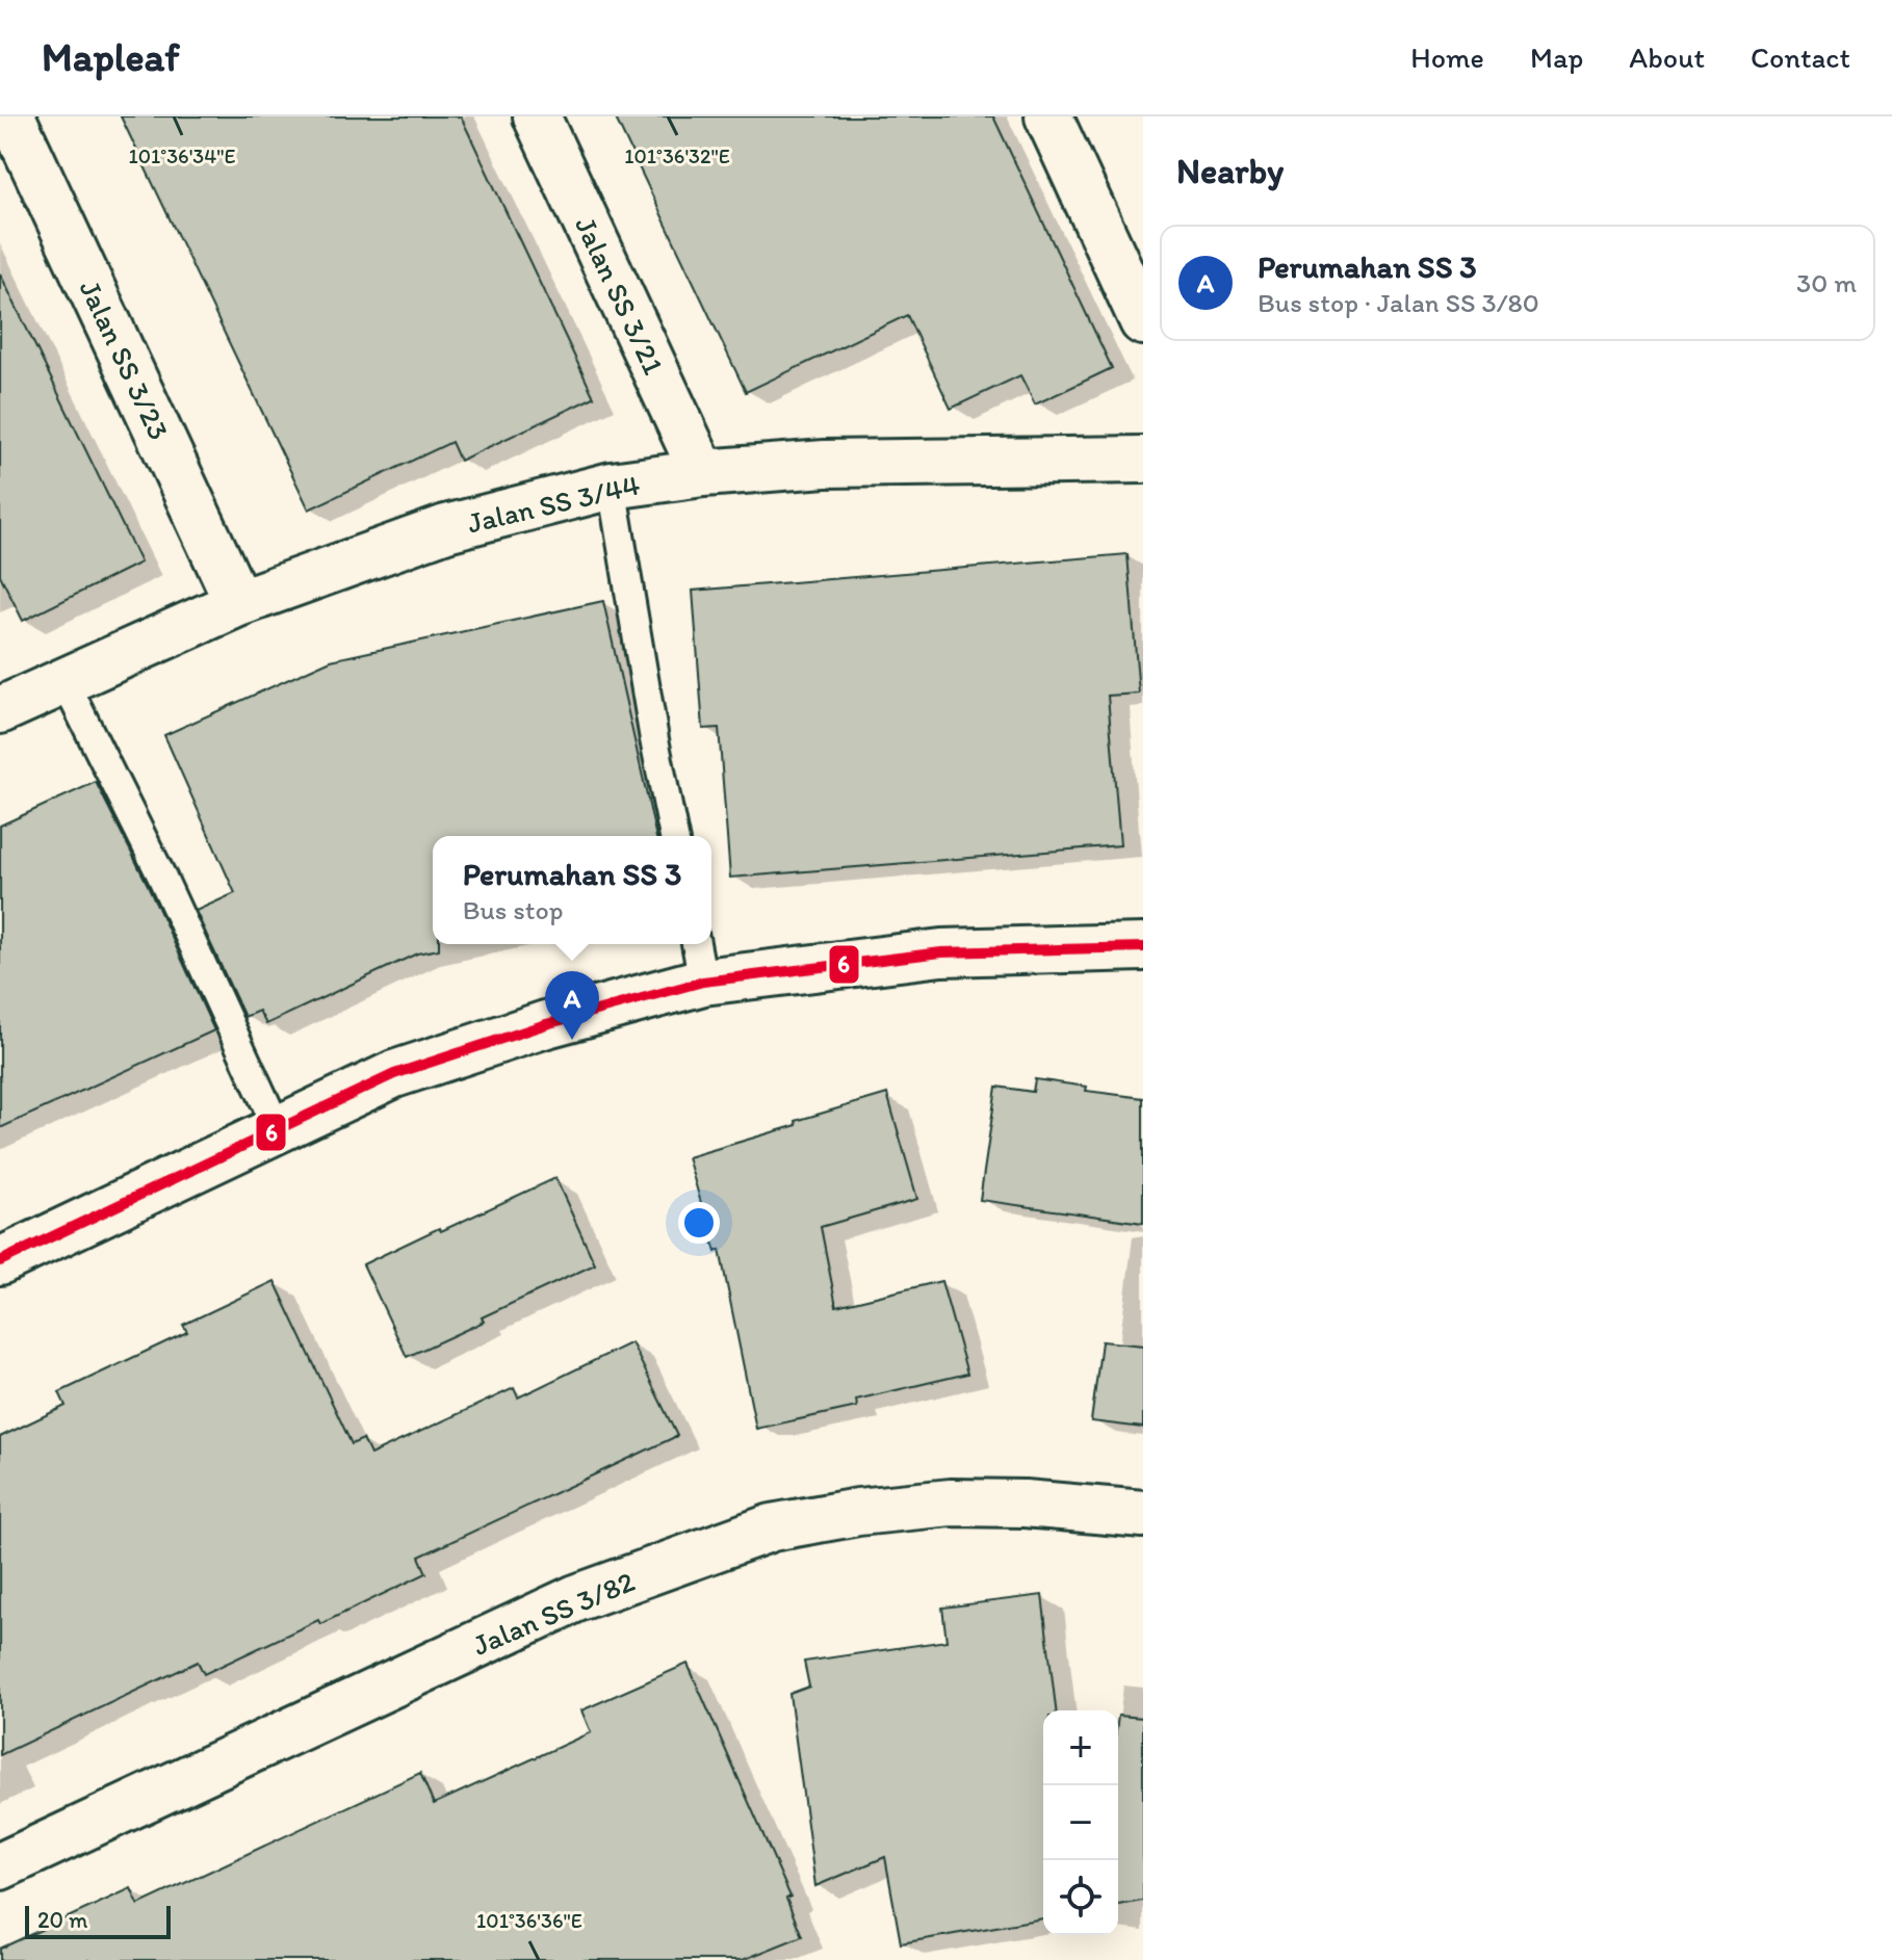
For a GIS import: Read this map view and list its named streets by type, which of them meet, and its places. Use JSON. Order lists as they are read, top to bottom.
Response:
{
  "streets": {
    "street": [
      "Jalan SS 3/21",
      "Jalan SS 3/23",
      "Jalan SS 3/44",
      "Jalan SS 3/82"
    ]
  },
  "crossings": [
    ["Jalan SS 3/21", "Jalan SS 3/44"],
    ["Jalan SS 3/23", "Jalan SS 3/44"]
  ],
  "lines": ["transit line 6"],
  "scale_bar": "20 m",
  "page": {
    "header": "Mapleaf",
    "nav": [
      "Home",
      "Map",
      "About",
      "Contact"
    ],
    "heading": "Nearby",
    "list": [
      {
        "mark": "A",
        "name": "Perumahan SS 3",
        "note": "Bus stop · Jalan SS 3/80",
        "value": "30 m"
      }
    ],
    "popup": ["Perumahan SS 3", "Bus stop"],
    "pins": "A",
    "map_buttons": ["+", "−"],
    "scale": "20 m"
  },
  "coordinates": ["101°36'34\"E", "101°36'32\"E", "101°36'36\"E"]
}
